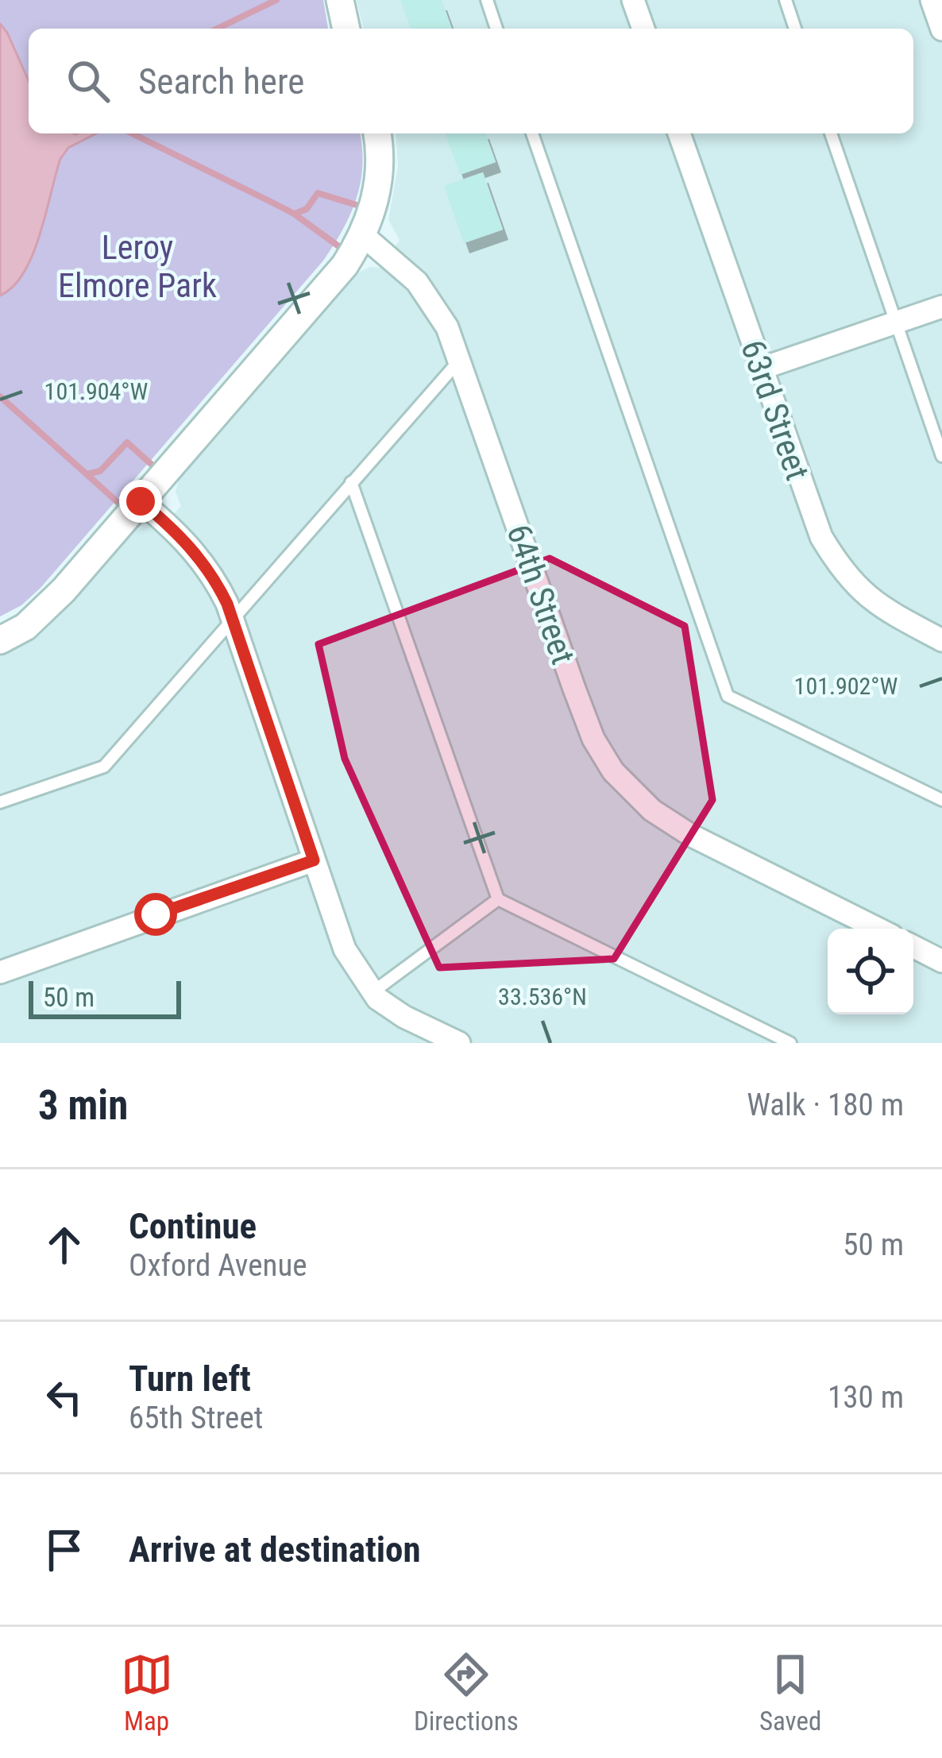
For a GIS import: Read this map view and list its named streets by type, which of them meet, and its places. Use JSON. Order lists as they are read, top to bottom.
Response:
{
  "streets": {
    "street": ["63rd Street", "64th Street"]
  },
  "parks": ["Leroy Elmore Park"],
  "scale_bar": "50 m",
  "page": {
    "search": "Search here",
    "scale": "50 m",
    "heading": ["3 min", "Walk · 180 m"],
    "list": [
      ["Continue", "Oxford Avenue", "50 m"],
      ["Turn left", "65th Street", "130 m"],
      "Arrive at destination"
    ],
    "nav": ["Map", "Directions", "Saved"]
  },
  "coordinates": ["101.904°W", "101.902°W", "33.536°N"]
}
